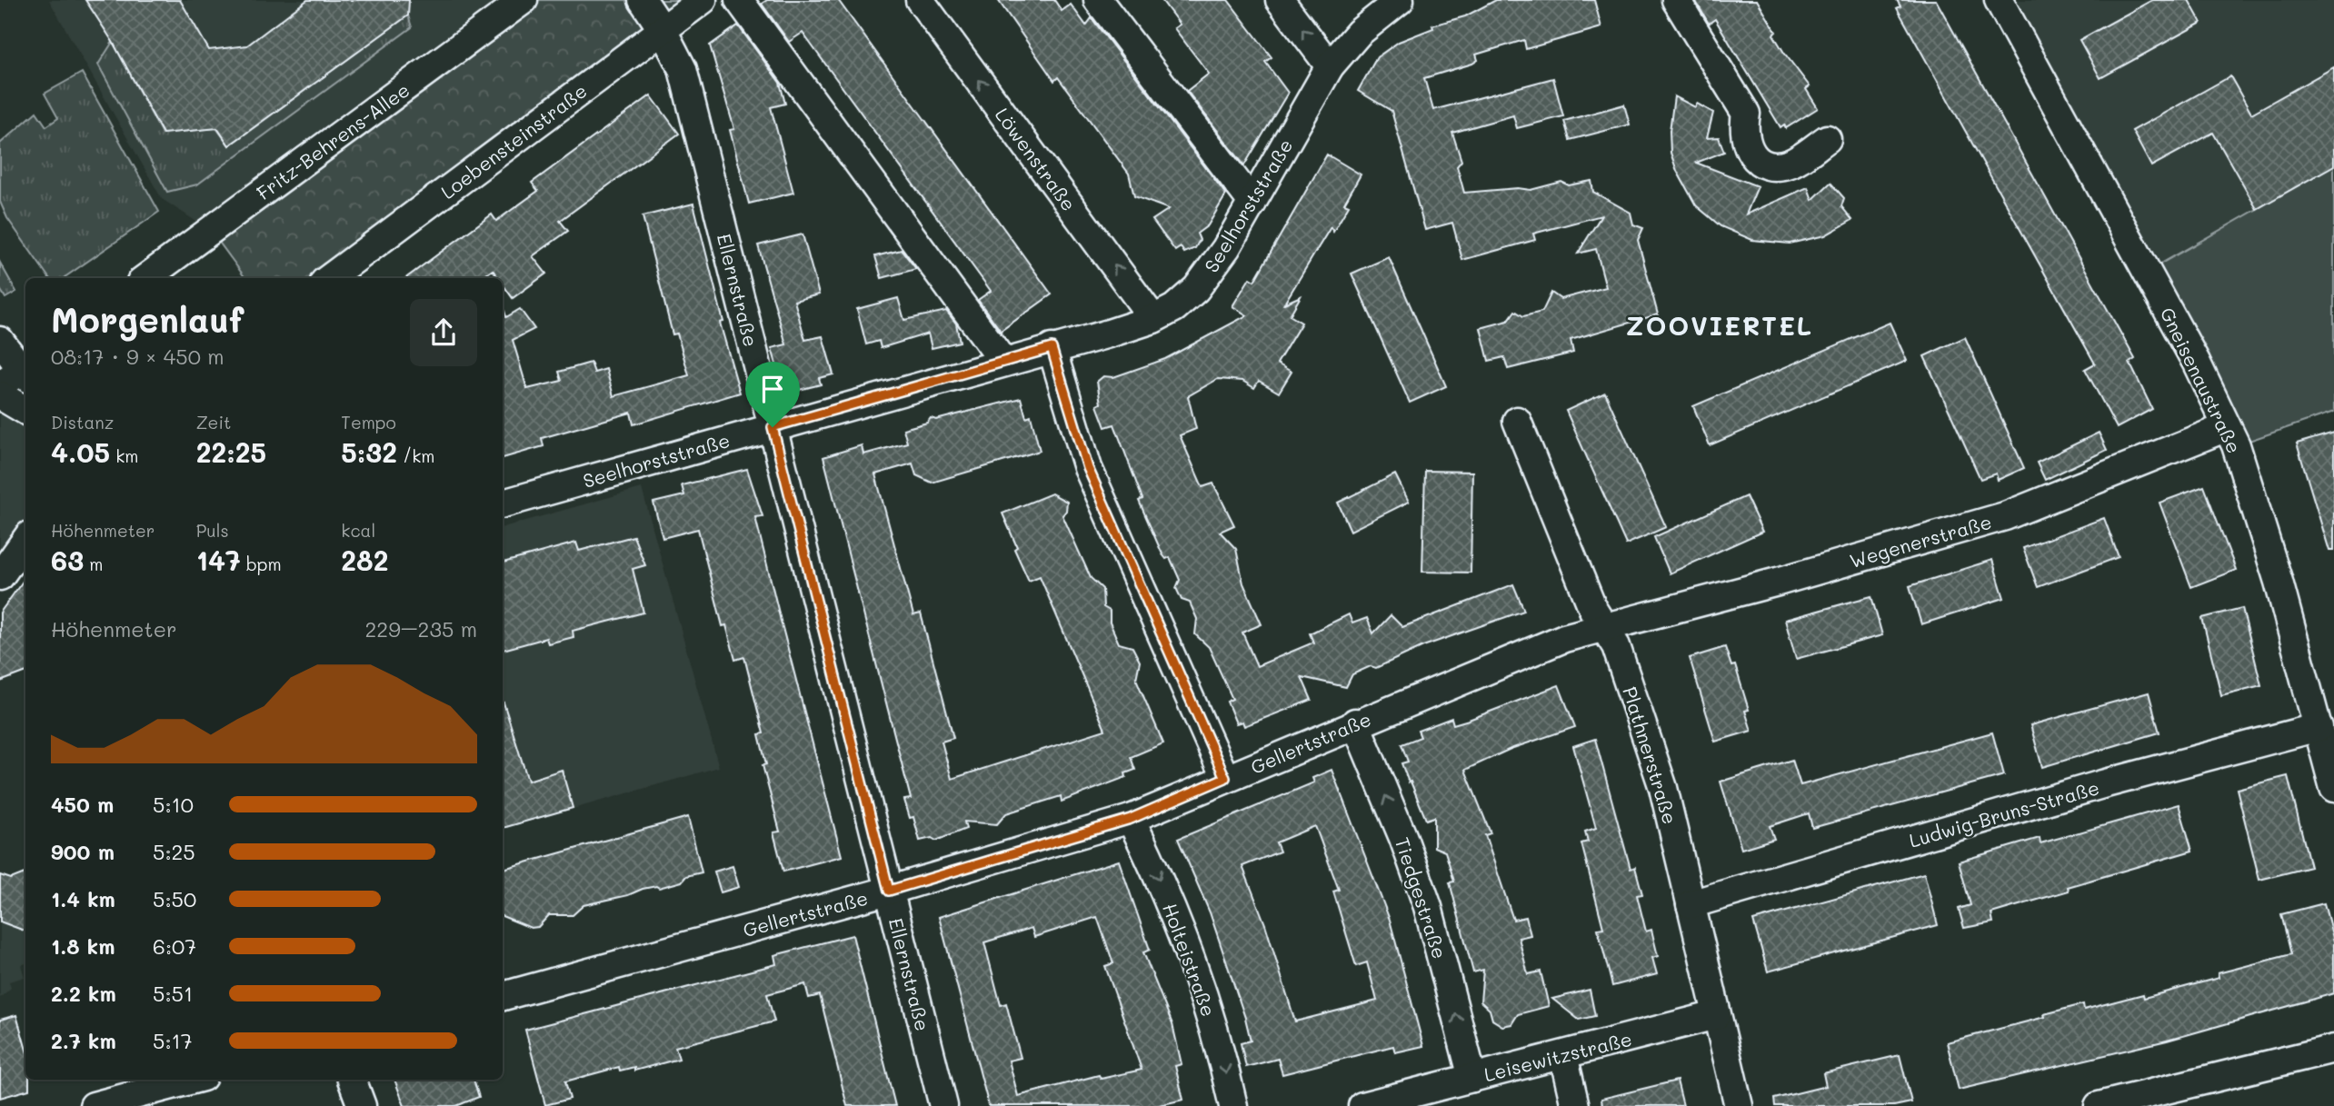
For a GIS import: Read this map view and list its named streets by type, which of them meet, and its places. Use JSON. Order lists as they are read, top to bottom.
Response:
{
  "streets": {
    "street": [
      "Fritz-Behrens-Allee",
      "Loebensteinstraße",
      "Löwenstraße",
      "Seelhorststraße",
      "Ellernstraße",
      "Gneisenaustraße",
      "Wegenerstraße",
      "Gellertstraße",
      "Plathnerstraße",
      "Ludwig-Bruns-Straße",
      "Tiedgestraße",
      "Holteistraße",
      "Leisewitzstraße"
    ]
  },
  "crossings": [
    ["Loebensteinstraße", "Ellernstraße"],
    ["Löwenstraße", "Seelhorststraße"],
    ["Seelhorststraße", "Ellernstraße"],
    ["Ellernstraße", "Gellertstraße"],
    ["Gneisenaustraße", "Wegenerstraße"],
    ["Gneisenaustraße", "Ludwig-Bruns-Straße"],
    ["Wegenerstraße", "Gellertstraße"],
    ["Wegenerstraße", "Plathnerstraße"],
    ["Gellertstraße", "Plathnerstraße"],
    ["Gellertstraße", "Tiedgestraße"],
    ["Gellertstraße", "Holteistraße"],
    ["Plathnerstraße", "Ludwig-Bruns-Straße"],
    ["Plathnerstraße", "Leisewitzstraße"],
    ["Tiedgestraße", "Leisewitzstraße"]
  ],
  "one_way": ["Tiedgestraße", "Holteistraße"],
  "districts": ["ZOOVIERTEL"],
  "page": {
    "heading": ["Morgenlauf", "08:17 · 9 × 450 m"],
    "stats": [
      ["Distanz", "4.05 km"],
      ["Zeit", "22:25"],
      ["Tempo", "5:32 /km"],
      ["Höhenmeter", "63 m"],
      ["Puls", "147 bpm"],
      ["kcal", "282"]
    ],
    "chart": ["Höhenmeter", "229–235 m"],
    "list": [
      {
        "name": "450 m",
        "note": "5:10"
      },
      {
        "name": "900 m",
        "note": "5:25"
      },
      {
        "name": "1.4 km",
        "note": "5:50"
      },
      {
        "name": "1.8 km",
        "note": "6:07"
      },
      {
        "name": "2.2 km",
        "note": "5:51"
      },
      {
        "name": "2.7 km",
        "note": "5:17"
      }
    ]
  }
}
